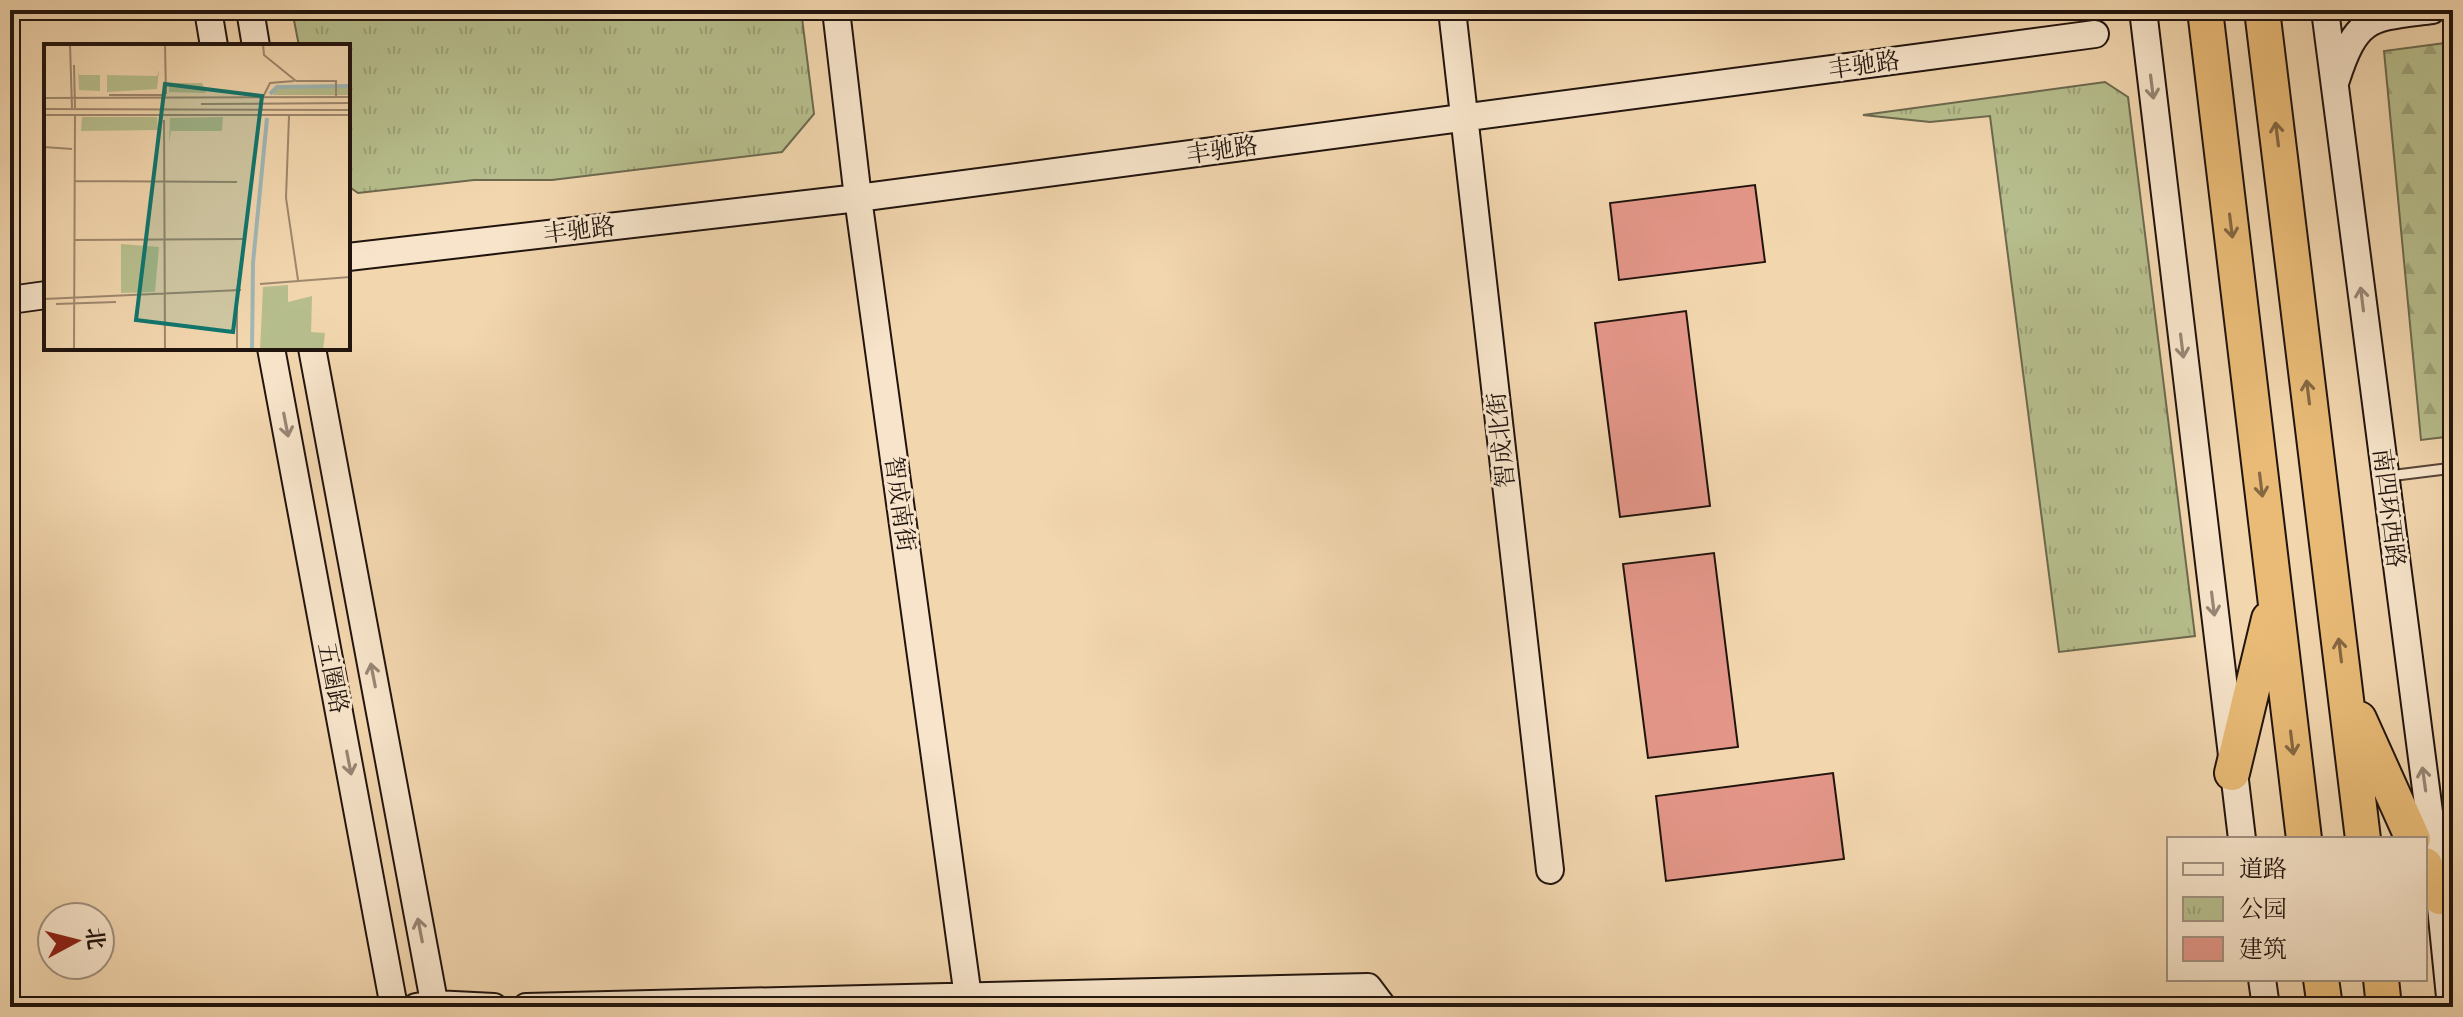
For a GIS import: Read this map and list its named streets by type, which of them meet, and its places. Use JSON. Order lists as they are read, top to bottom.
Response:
{
  "streets": {
    "main road": [
      "丰驰路",
      "智成北街",
      "智成南街",
      "南四环西路",
      "五圈路"
    ]
  },
  "crossings": [
    ["丰驰路", "智成北街"],
    ["丰驰路", "智成南街"]
  ],
  "legend": ["道路", "公园", "建筑"],
  "north": "right"
}
